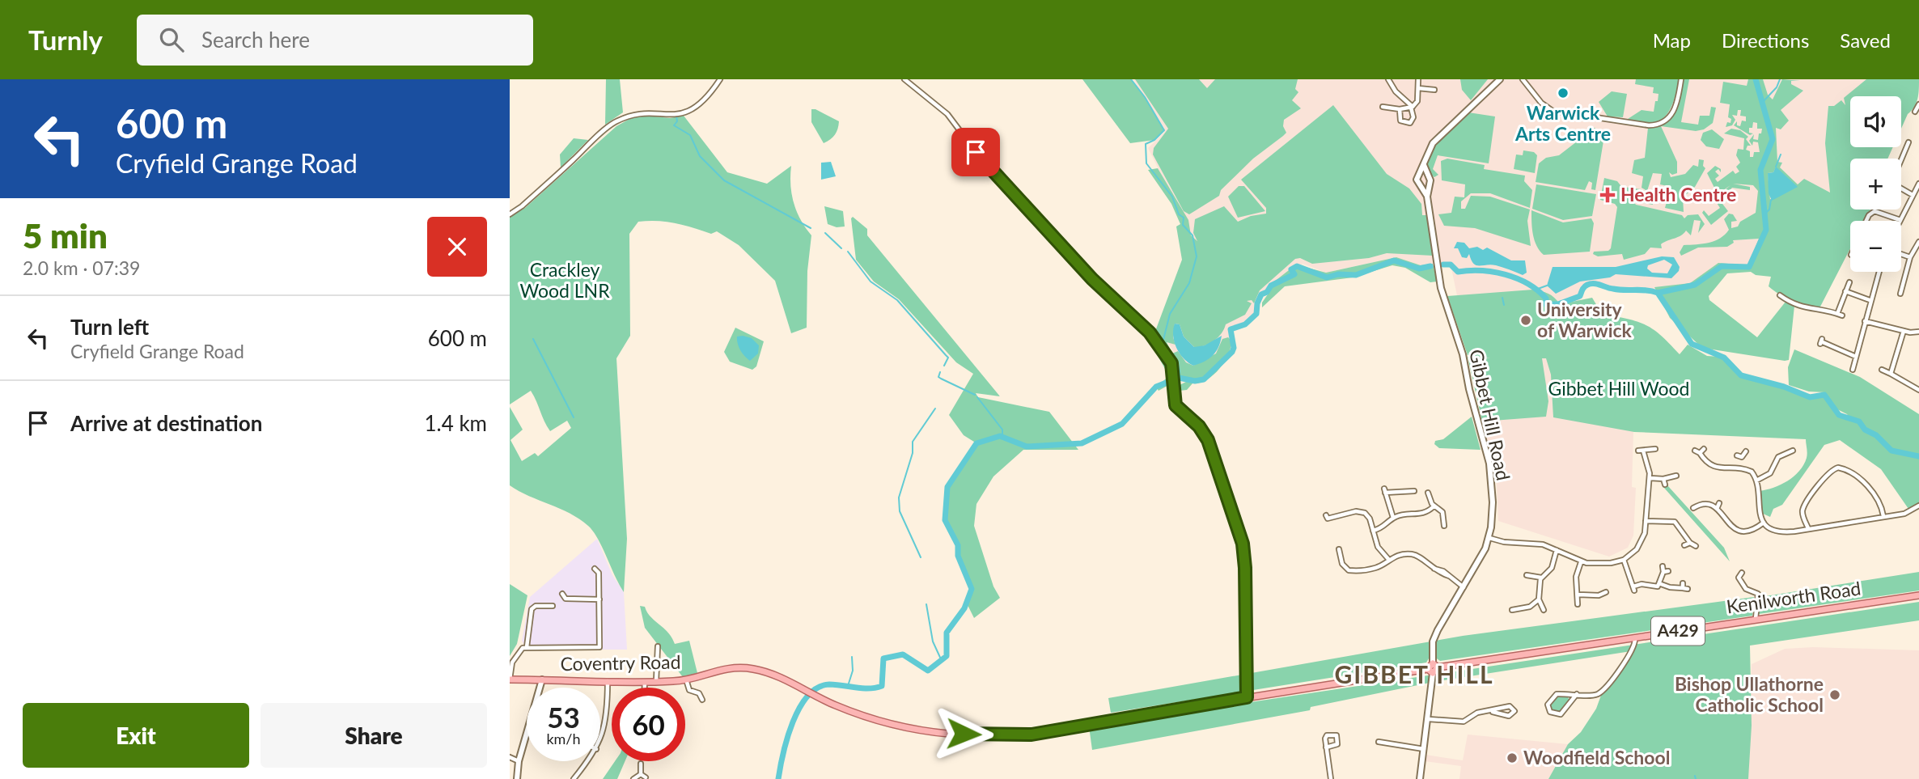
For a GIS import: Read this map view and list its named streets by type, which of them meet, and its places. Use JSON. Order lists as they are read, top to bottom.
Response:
{
  "streets": {
    "main road": ["Kenilworth Road", "A429", "Coventry Road"],
    "street": ["Gibbet Hill Road"]
  },
  "crossings": [
    ["Gibbet Hill Road", "Kenilworth Road"],
    ["Kenilworth Road", "Coventry Road"]
  ],
  "districts": ["GIBBET HILL"],
  "parks": ["Crackley Wood LNR", "Gibbet Hill Wood"],
  "places": {
    "other": [
      "Warwick Arts Centre",
      "University of Warwick",
      "Bishop Ullathorne Catholic School",
      "Woodfield School"
    ],
    "health": ["Health Centre"]
  },
  "page": {
    "header": "Turnly",
    "search": "Search here",
    "nav": ["Map", "Directions", "Saved"],
    "turn": ["600 m", "Cryfield Grange Road"],
    "map_buttons": ["+", "−"],
    "heading": ["5 min", "2.0 km · 07:39"],
    "list": [
      {
        "name": "Turn left",
        "note": "Cryfield Grange Road",
        "value": "600 m"
      },
      {
        "name": "Arrive at destination",
        "value": "1.4 km"
      }
    ],
    "speed": "53 km/h",
    "limit": "60",
    "buttons": ["Exit", "Share"]
  }
}
